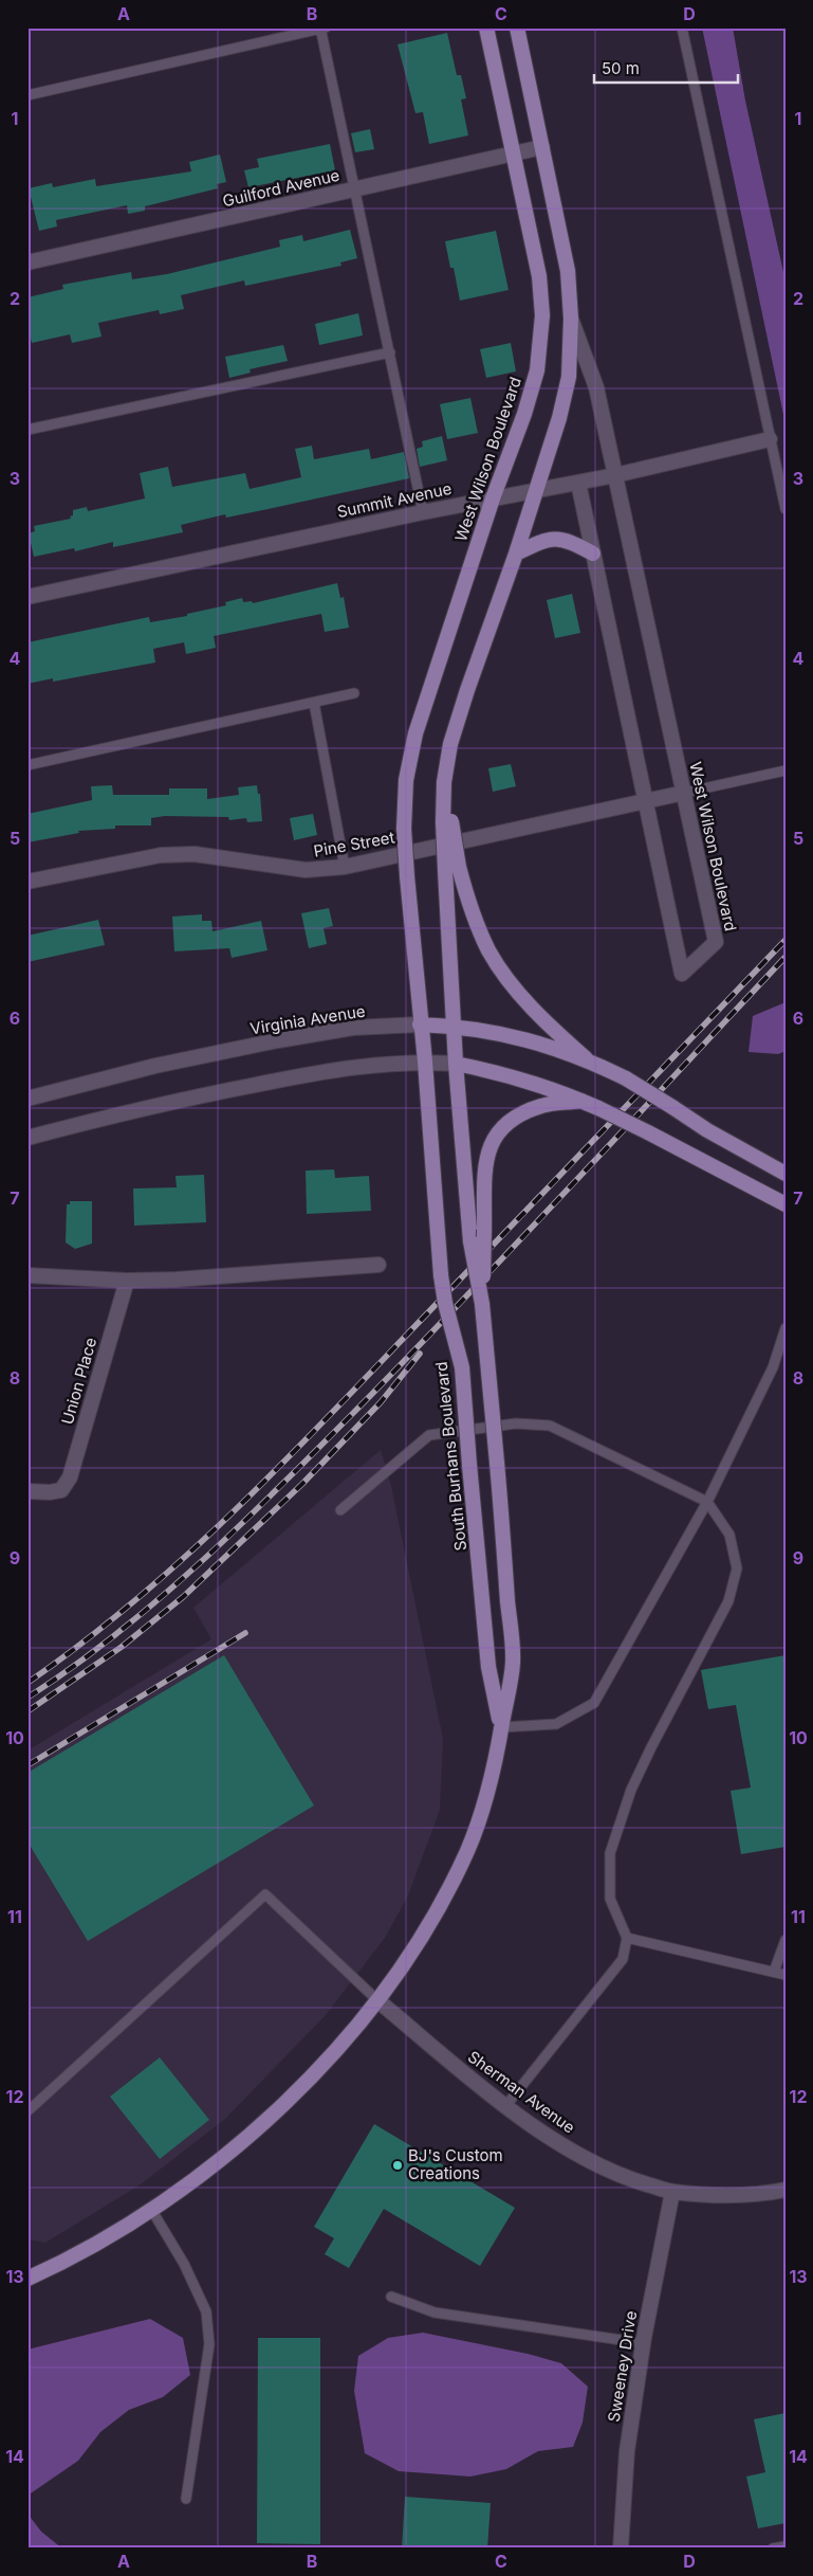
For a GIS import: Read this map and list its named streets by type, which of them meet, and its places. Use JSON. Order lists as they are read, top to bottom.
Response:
{
  "streets": {
    "main road": ["West Wilson Boulevard", "Virginia Avenue", "South Burhans Boulevard"],
    "street": [
      "Guilford Avenue",
      "Summit Avenue",
      "Pine Street",
      "Union Place",
      "Sherman Avenue",
      "Sweeney Drive"
    ]
  },
  "crossings": [
    ["Guilford Avenue", "West Wilson Boulevard"],
    ["West Wilson Boulevard", "Summit Avenue"],
    ["West Wilson Boulevard", "Pine Street"],
    ["West Wilson Boulevard", "Virginia Avenue"],
    ["West Wilson Boulevard", "South Burhans Boulevard"],
    ["Virginia Avenue", "South Burhans Boulevard"],
    ["South Burhans Boulevard", "Sherman Avenue"],
    ["Sherman Avenue", "Sweeney Drive"]
  ],
  "places": ["BJ's Custom Creations"],
  "scale_bar": "50 m",
  "grid": {
    "columns": [
      "A",
      "B",
      "C",
      "D"
    ],
    "rows": [
      "1",
      "2",
      "3",
      "4",
      "5",
      "6",
      "7",
      "8",
      "9",
      "10",
      "11",
      "12",
      "13",
      "14"
    ]
  }
}
